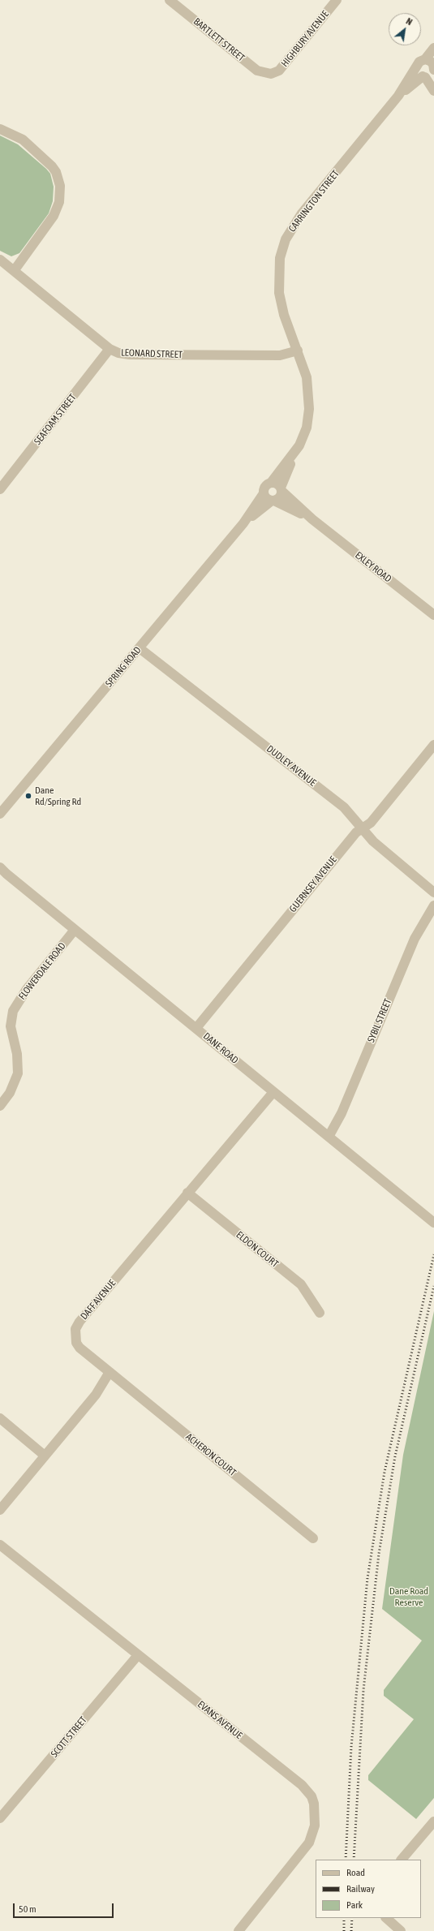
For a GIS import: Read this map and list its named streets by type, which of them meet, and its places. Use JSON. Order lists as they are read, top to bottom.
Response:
{
  "streets": {
    "street": [
      "HIGHBURY AVENUE",
      "BARTLETT STREET",
      "CARRINGTON STREET",
      "LEONARD STREET",
      "SEAFOAM STREET",
      "EXLEY ROAD",
      "SPRING ROAD",
      "DUDLEY AVENUE",
      "GUERNSEY AVENUE",
      "FLOWERDALE ROAD",
      "SYBIL STREET",
      "DANE ROAD",
      "ELDON COURT",
      "DAFF AVENUE",
      "ACHERON COURT",
      "EVANS AVENUE",
      "SCOTT STREET"
    ]
  },
  "crossings": [
    ["HIGHBURY AVENUE", "BARTLETT STREET"],
    ["CARRINGTON STREET", "LEONARD STREET"],
    ["CARRINGTON STREET", "EXLEY ROAD"],
    ["CARRINGTON STREET", "SPRING ROAD"],
    ["LEONARD STREET", "SEAFOAM STREET"],
    ["EXLEY ROAD", "SPRING ROAD"],
    ["SPRING ROAD", "DUDLEY AVENUE"],
    ["DUDLEY AVENUE", "GUERNSEY AVENUE"],
    ["GUERNSEY AVENUE", "DANE ROAD"],
    ["FLOWERDALE ROAD", "DANE ROAD"],
    ["SYBIL STREET", "DANE ROAD"],
    ["DANE ROAD", "DAFF AVENUE"],
    ["ELDON COURT", "DAFF AVENUE"],
    ["DAFF AVENUE", "ACHERON COURT"],
    ["EVANS AVENUE", "SCOTT STREET"]
  ],
  "parks": ["Dane Road Reserve"],
  "places": ["Dane Rd/Spring Rd"],
  "legend": ["Road", "Railway", "Park"],
  "scale_bar": "50 m",
  "north": "top right"
}
